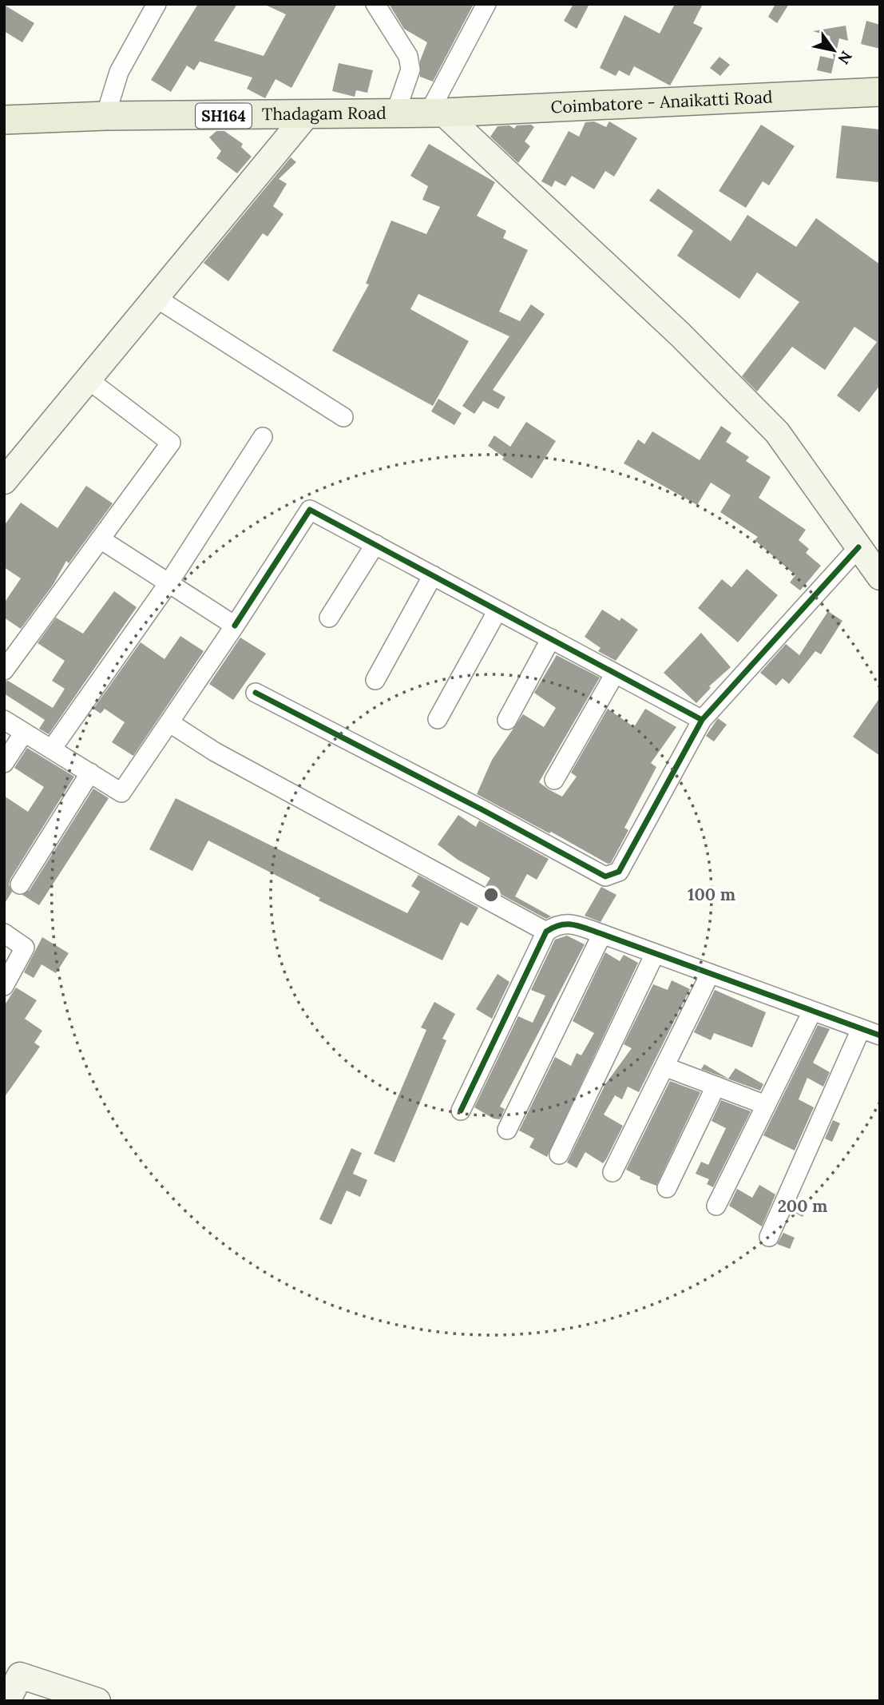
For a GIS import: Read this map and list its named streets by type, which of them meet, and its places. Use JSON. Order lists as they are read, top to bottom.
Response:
{
  "streets": {
    "main road": ["Coimbatore - Anaikatti Road", "Thadagam Road", "SH164"]
  },
  "crossings": [
    ["Coimbatore - Anaikatti Road", "Thadagam Road"]
  ],
  "north": "bottom right",
  "rings": ["100 m", "200 m"]
}
